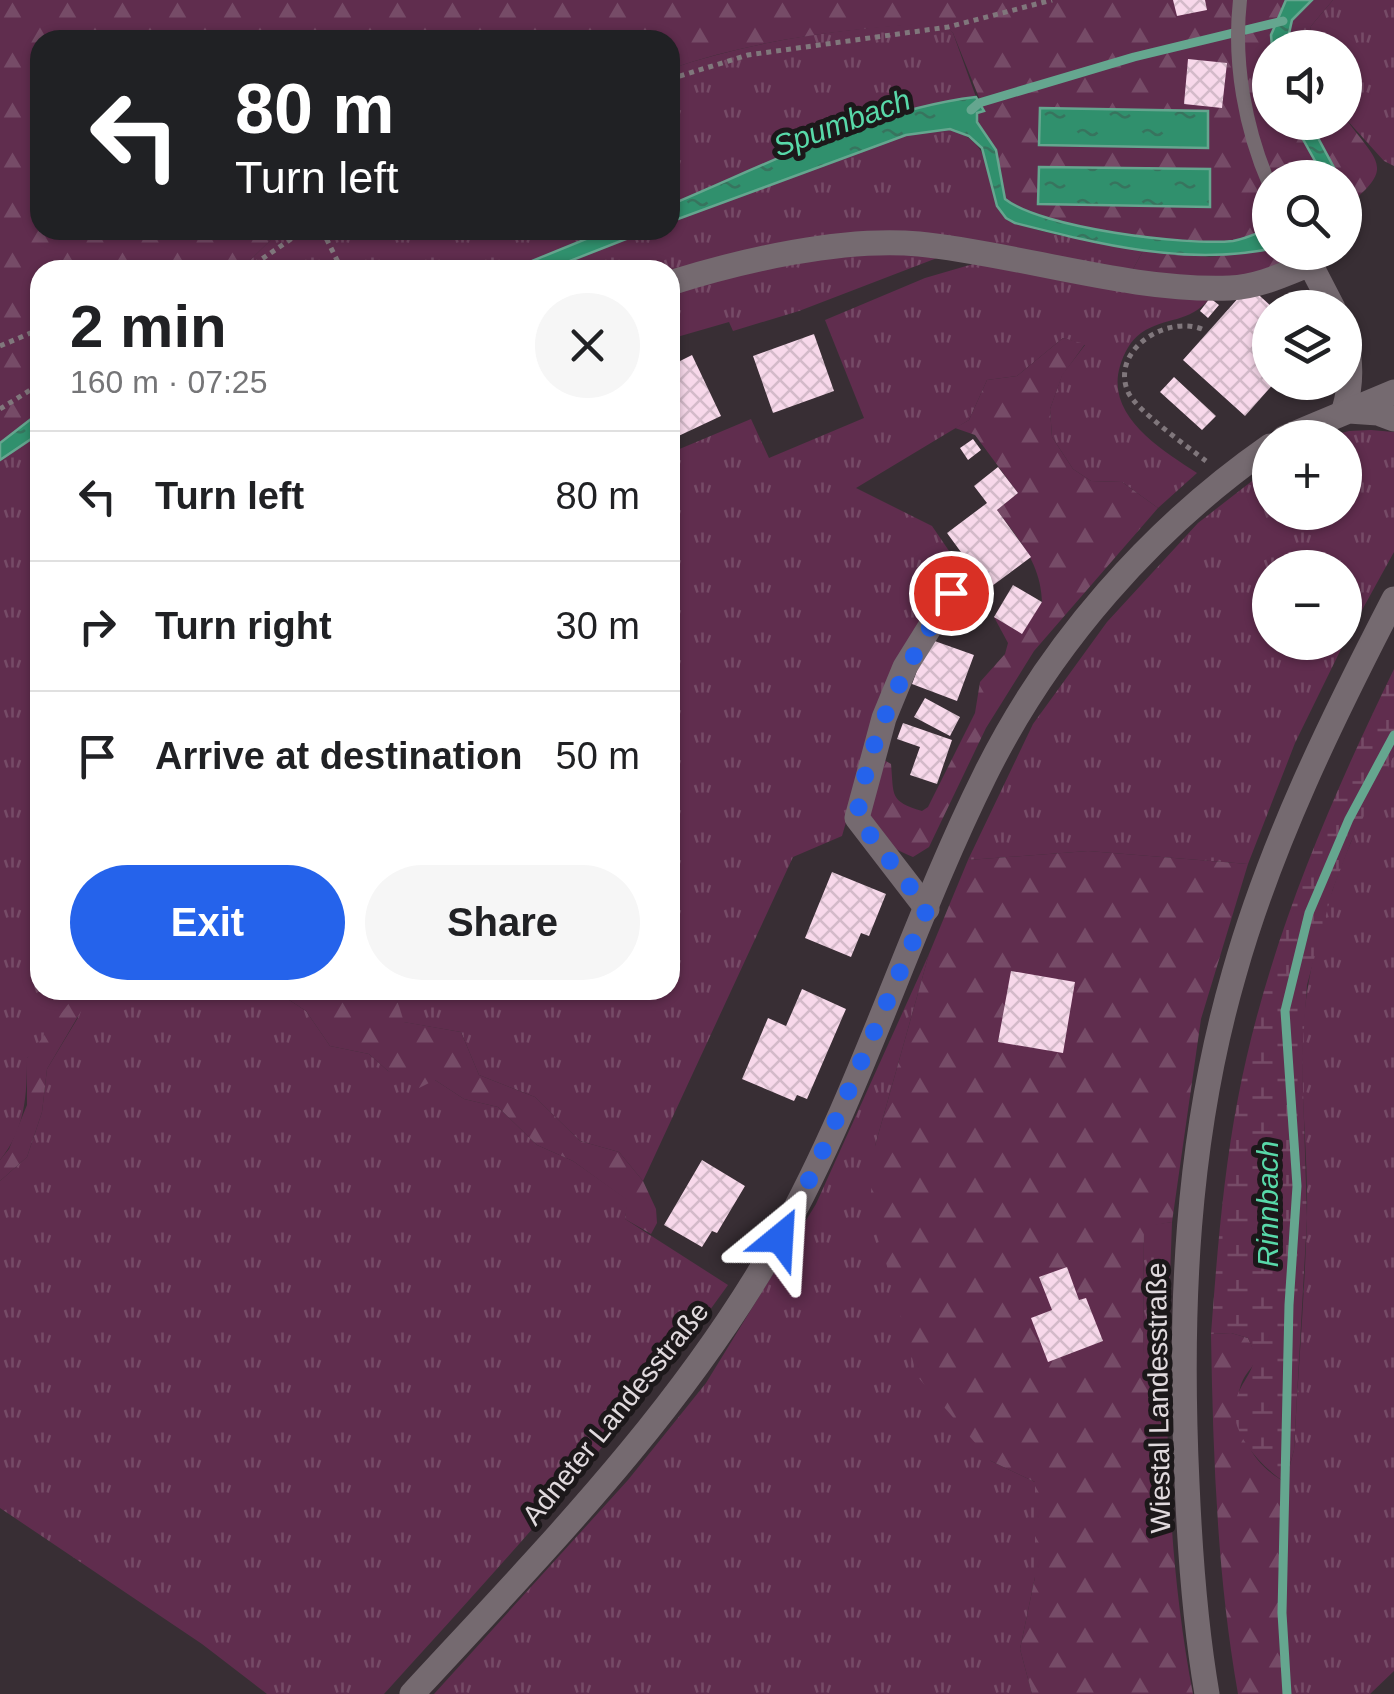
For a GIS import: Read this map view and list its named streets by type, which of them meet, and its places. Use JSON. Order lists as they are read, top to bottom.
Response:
{
  "streets": {
    "street": ["Wiestal Landesstraße", "Adneter Landesstraße"]
  },
  "water": ["Spumbach", "Rinnbach"],
  "page": {
    "map_buttons": ["+", "−"],
    "turn": ["80 m", "Turn left"],
    "heading": ["2 min", "160 m · 07:25"],
    "list": [
      {
        "name": "Turn left",
        "value": "80 m"
      },
      {
        "name": "Turn right",
        "value": "30 m"
      },
      {
        "name": "Arrive at destination",
        "value": "50 m"
      }
    ],
    "buttons": ["Exit", "Share"]
  }
}
